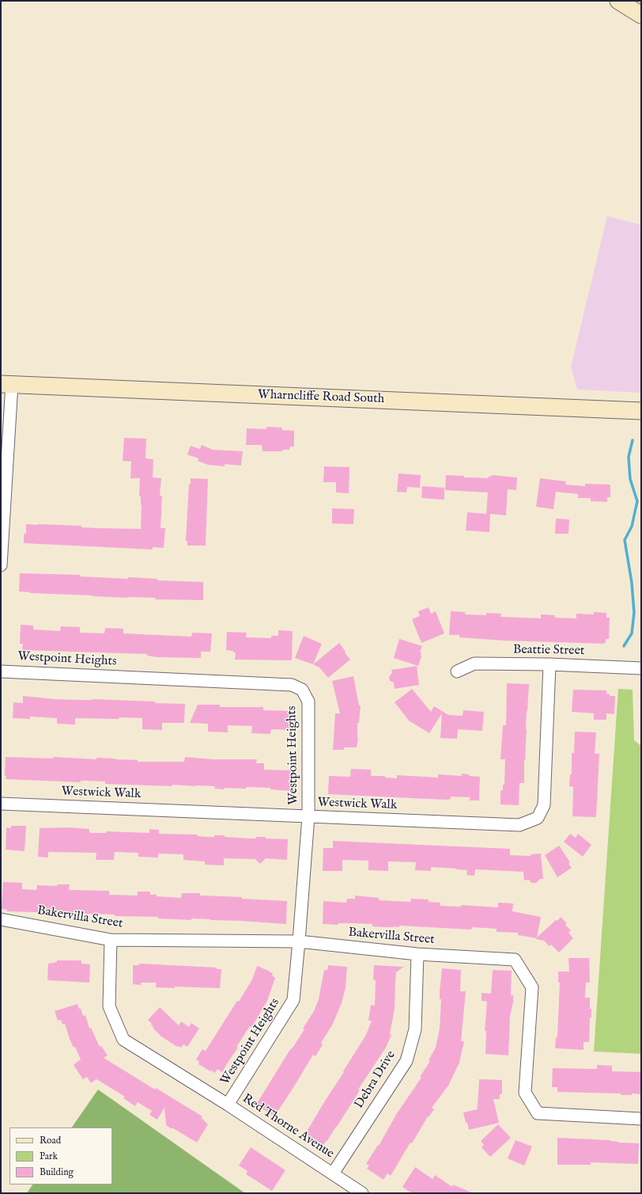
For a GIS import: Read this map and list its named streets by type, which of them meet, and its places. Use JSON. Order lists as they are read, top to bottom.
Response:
{
  "streets": {
    "main road": ["Wharncliffe Road South"],
    "street": [
      "Beattie Street",
      "Westpoint Heights",
      "Westwick Walk",
      "Bakervilla Street",
      "Debra Drive",
      "Red Thorne Avenue"
    ]
  },
  "crossings": [
    ["Beattie Street", "Westwick Walk"],
    ["Westpoint Heights", "Westwick Walk"],
    ["Westpoint Heights", "Bakervilla Street"],
    ["Westpoint Heights", "Red Thorne Avenue"],
    ["Bakervilla Street", "Debra Drive"],
    ["Bakervilla Street", "Red Thorne Avenue"],
    ["Debra Drive", "Red Thorne Avenue"]
  ],
  "legend": ["Road", "Park", "Building"]
}
